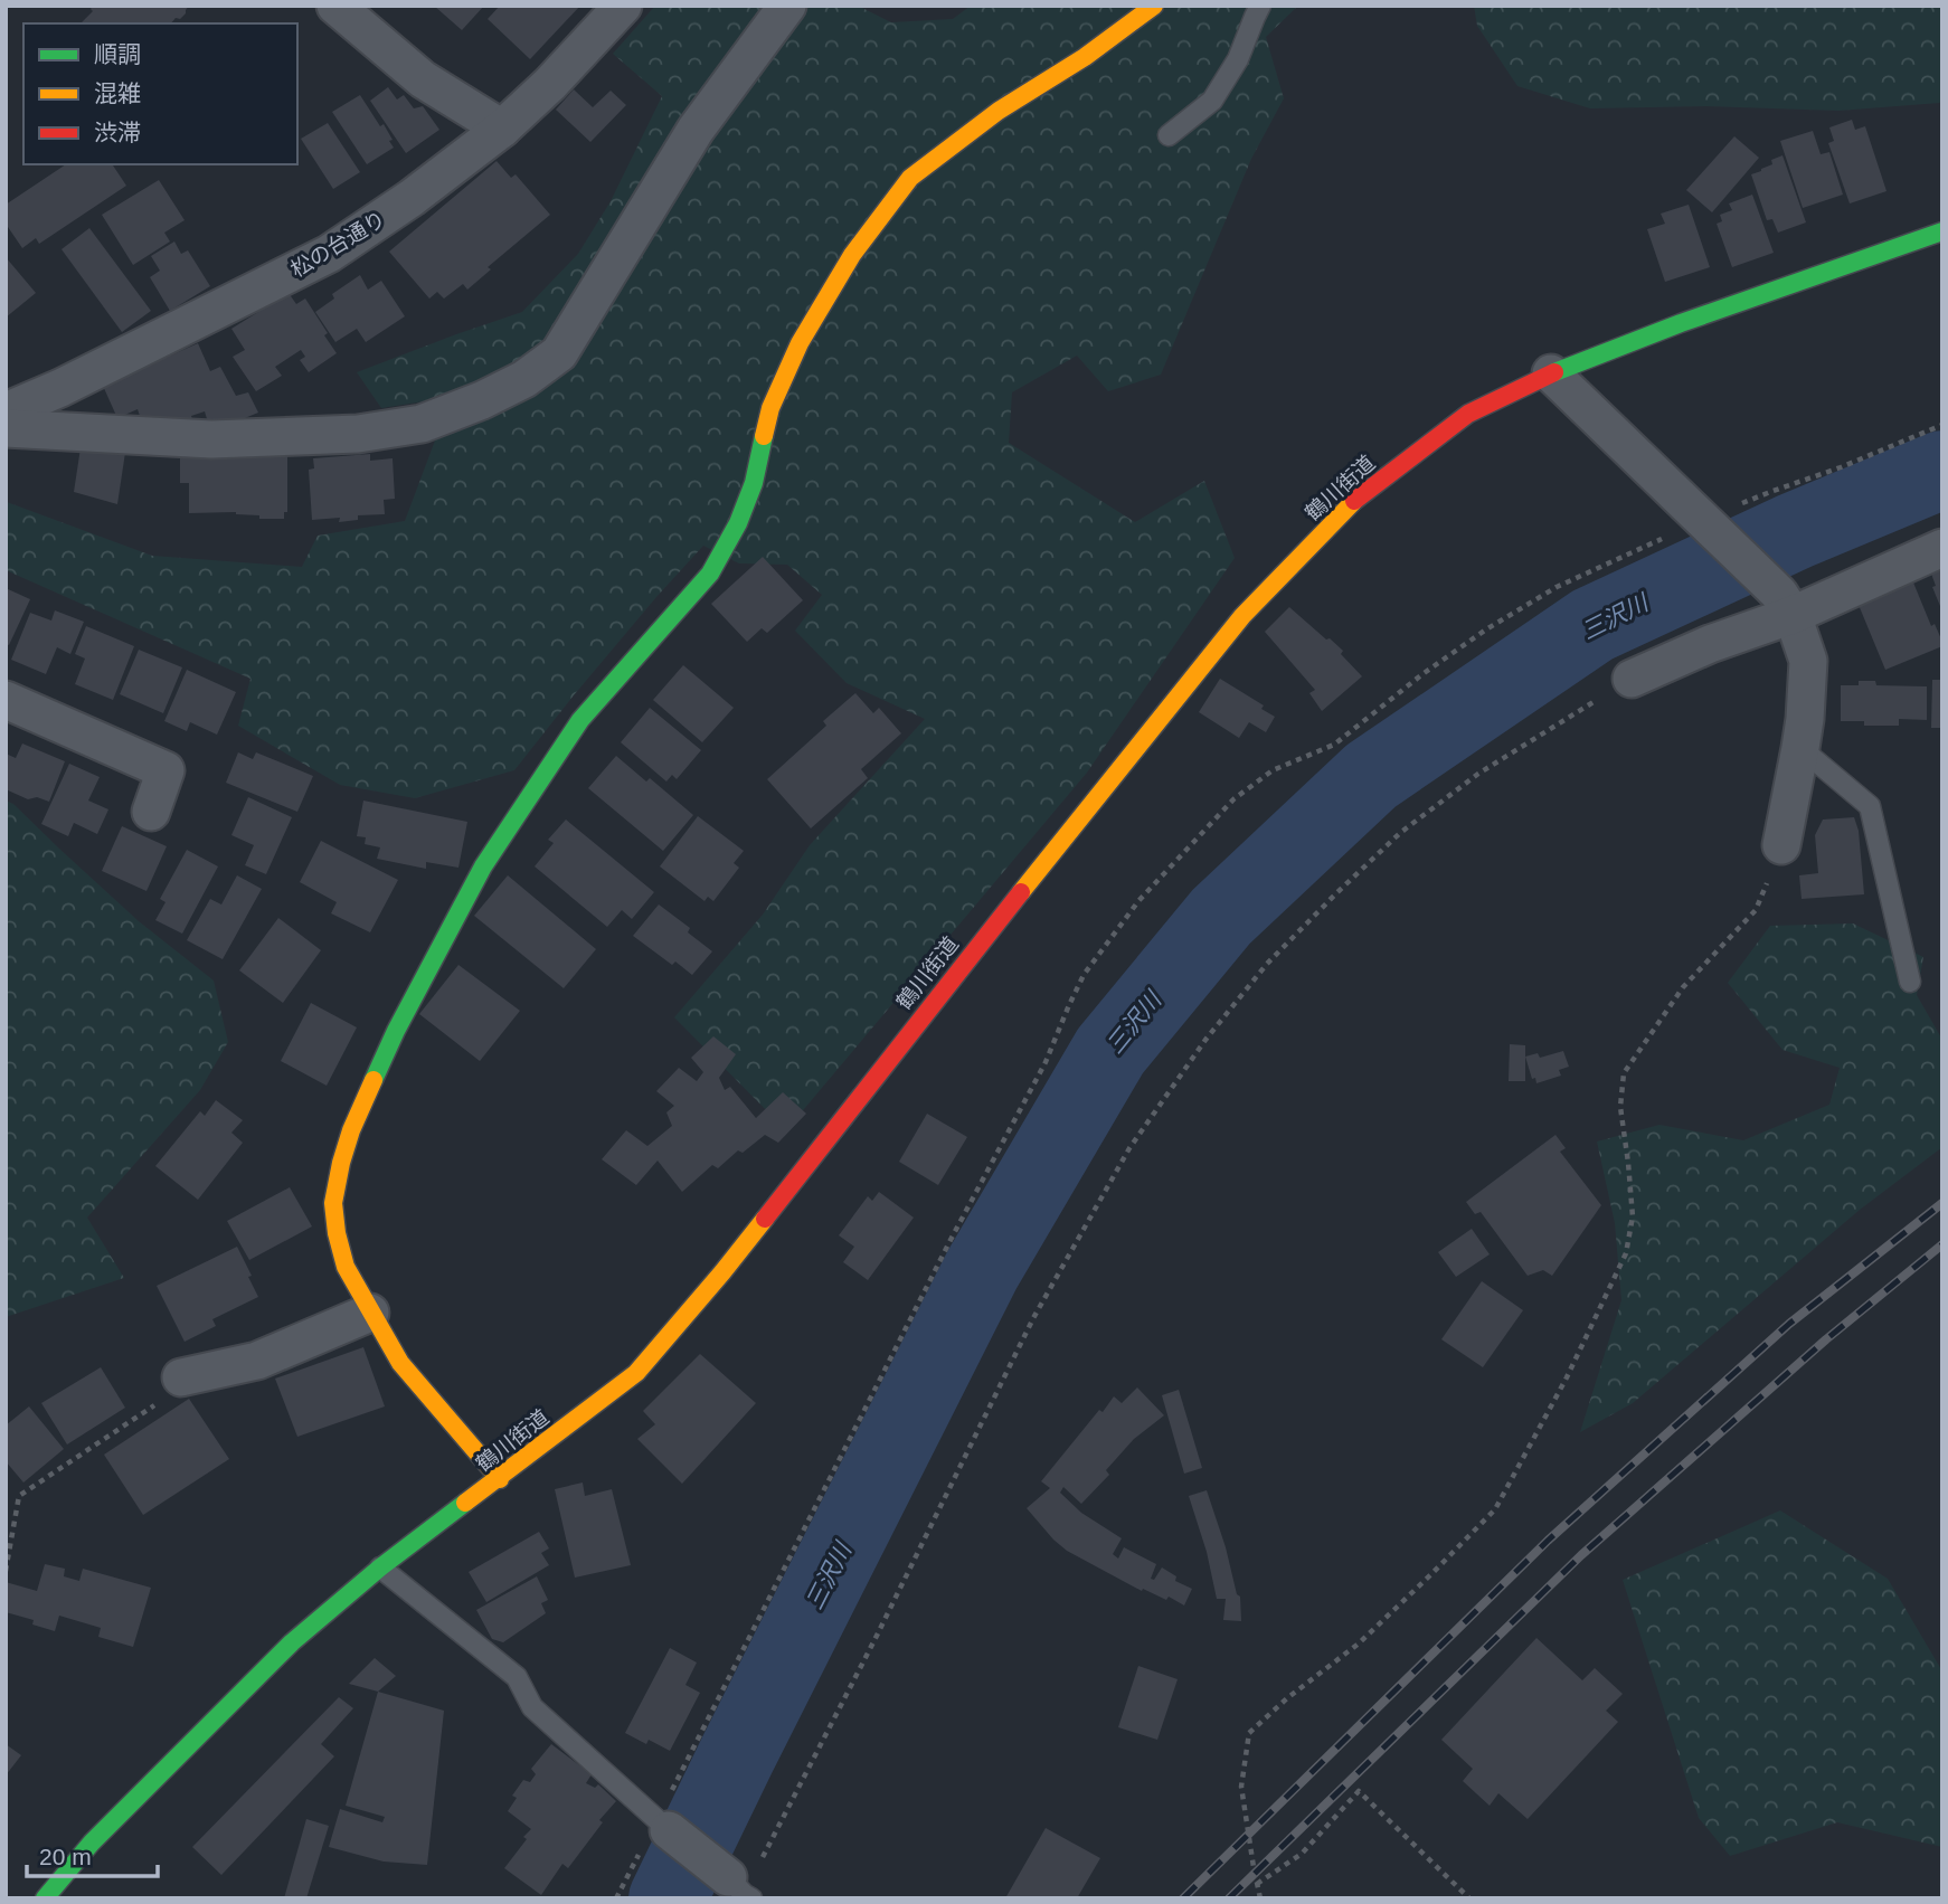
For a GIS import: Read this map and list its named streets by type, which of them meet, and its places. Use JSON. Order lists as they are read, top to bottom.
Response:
{
  "streets": {
    "main road": ["鶴川街道"],
    "street": ["松の台通り"]
  },
  "water": ["三沢川"],
  "legend": ["順調", "混雑", "渋滞"],
  "scale_bar": "20 m"
}
